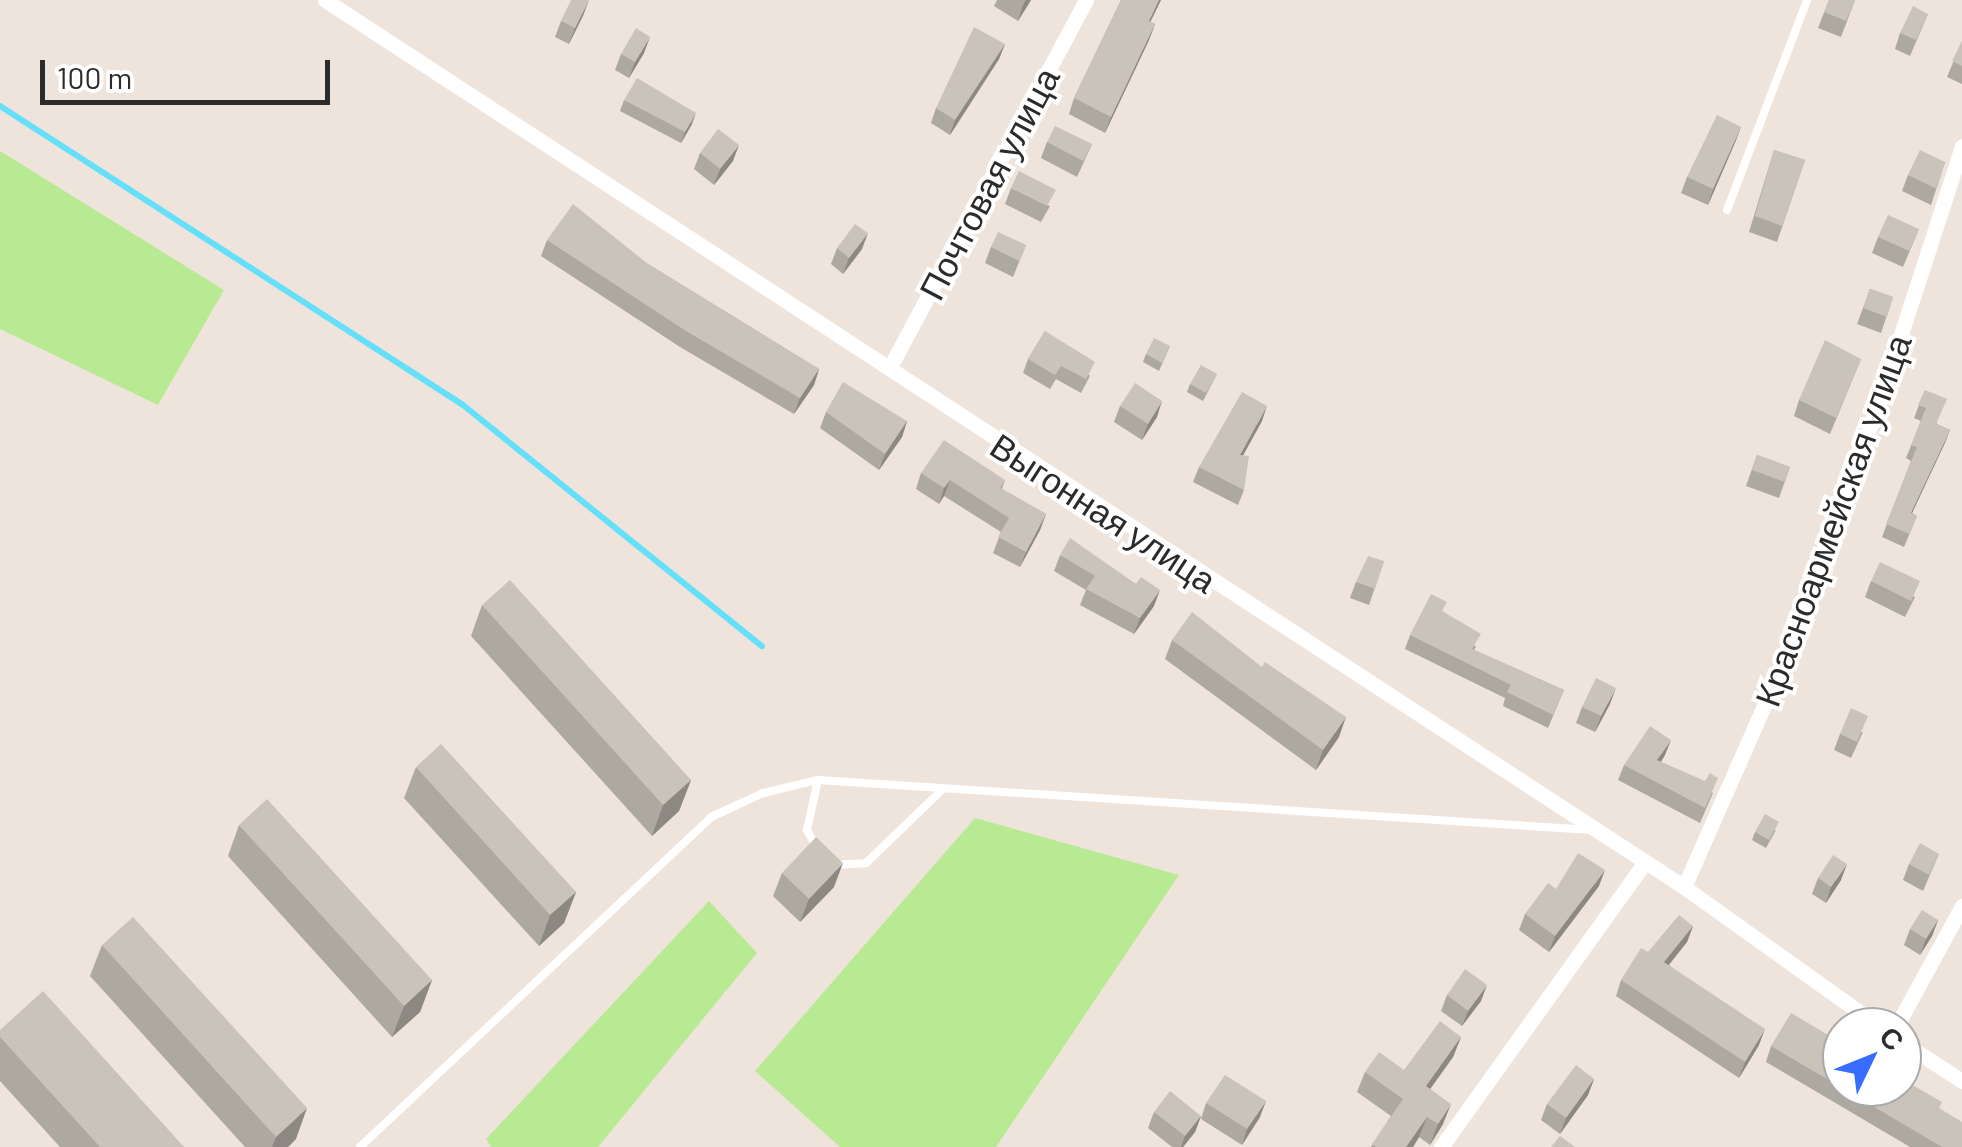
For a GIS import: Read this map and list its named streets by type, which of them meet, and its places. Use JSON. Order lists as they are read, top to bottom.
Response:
{
  "streets": {
    "street": ["Почтовая улица", "Выгонная улица", "Красноармейская улица"]
  },
  "crossings": [
    ["Почтовая улица", "Выгонная улица"],
    ["Выгонная улица", "Красноармейская улица"]
  ],
  "scale_bar": "100 m",
  "north": "top right"
}
